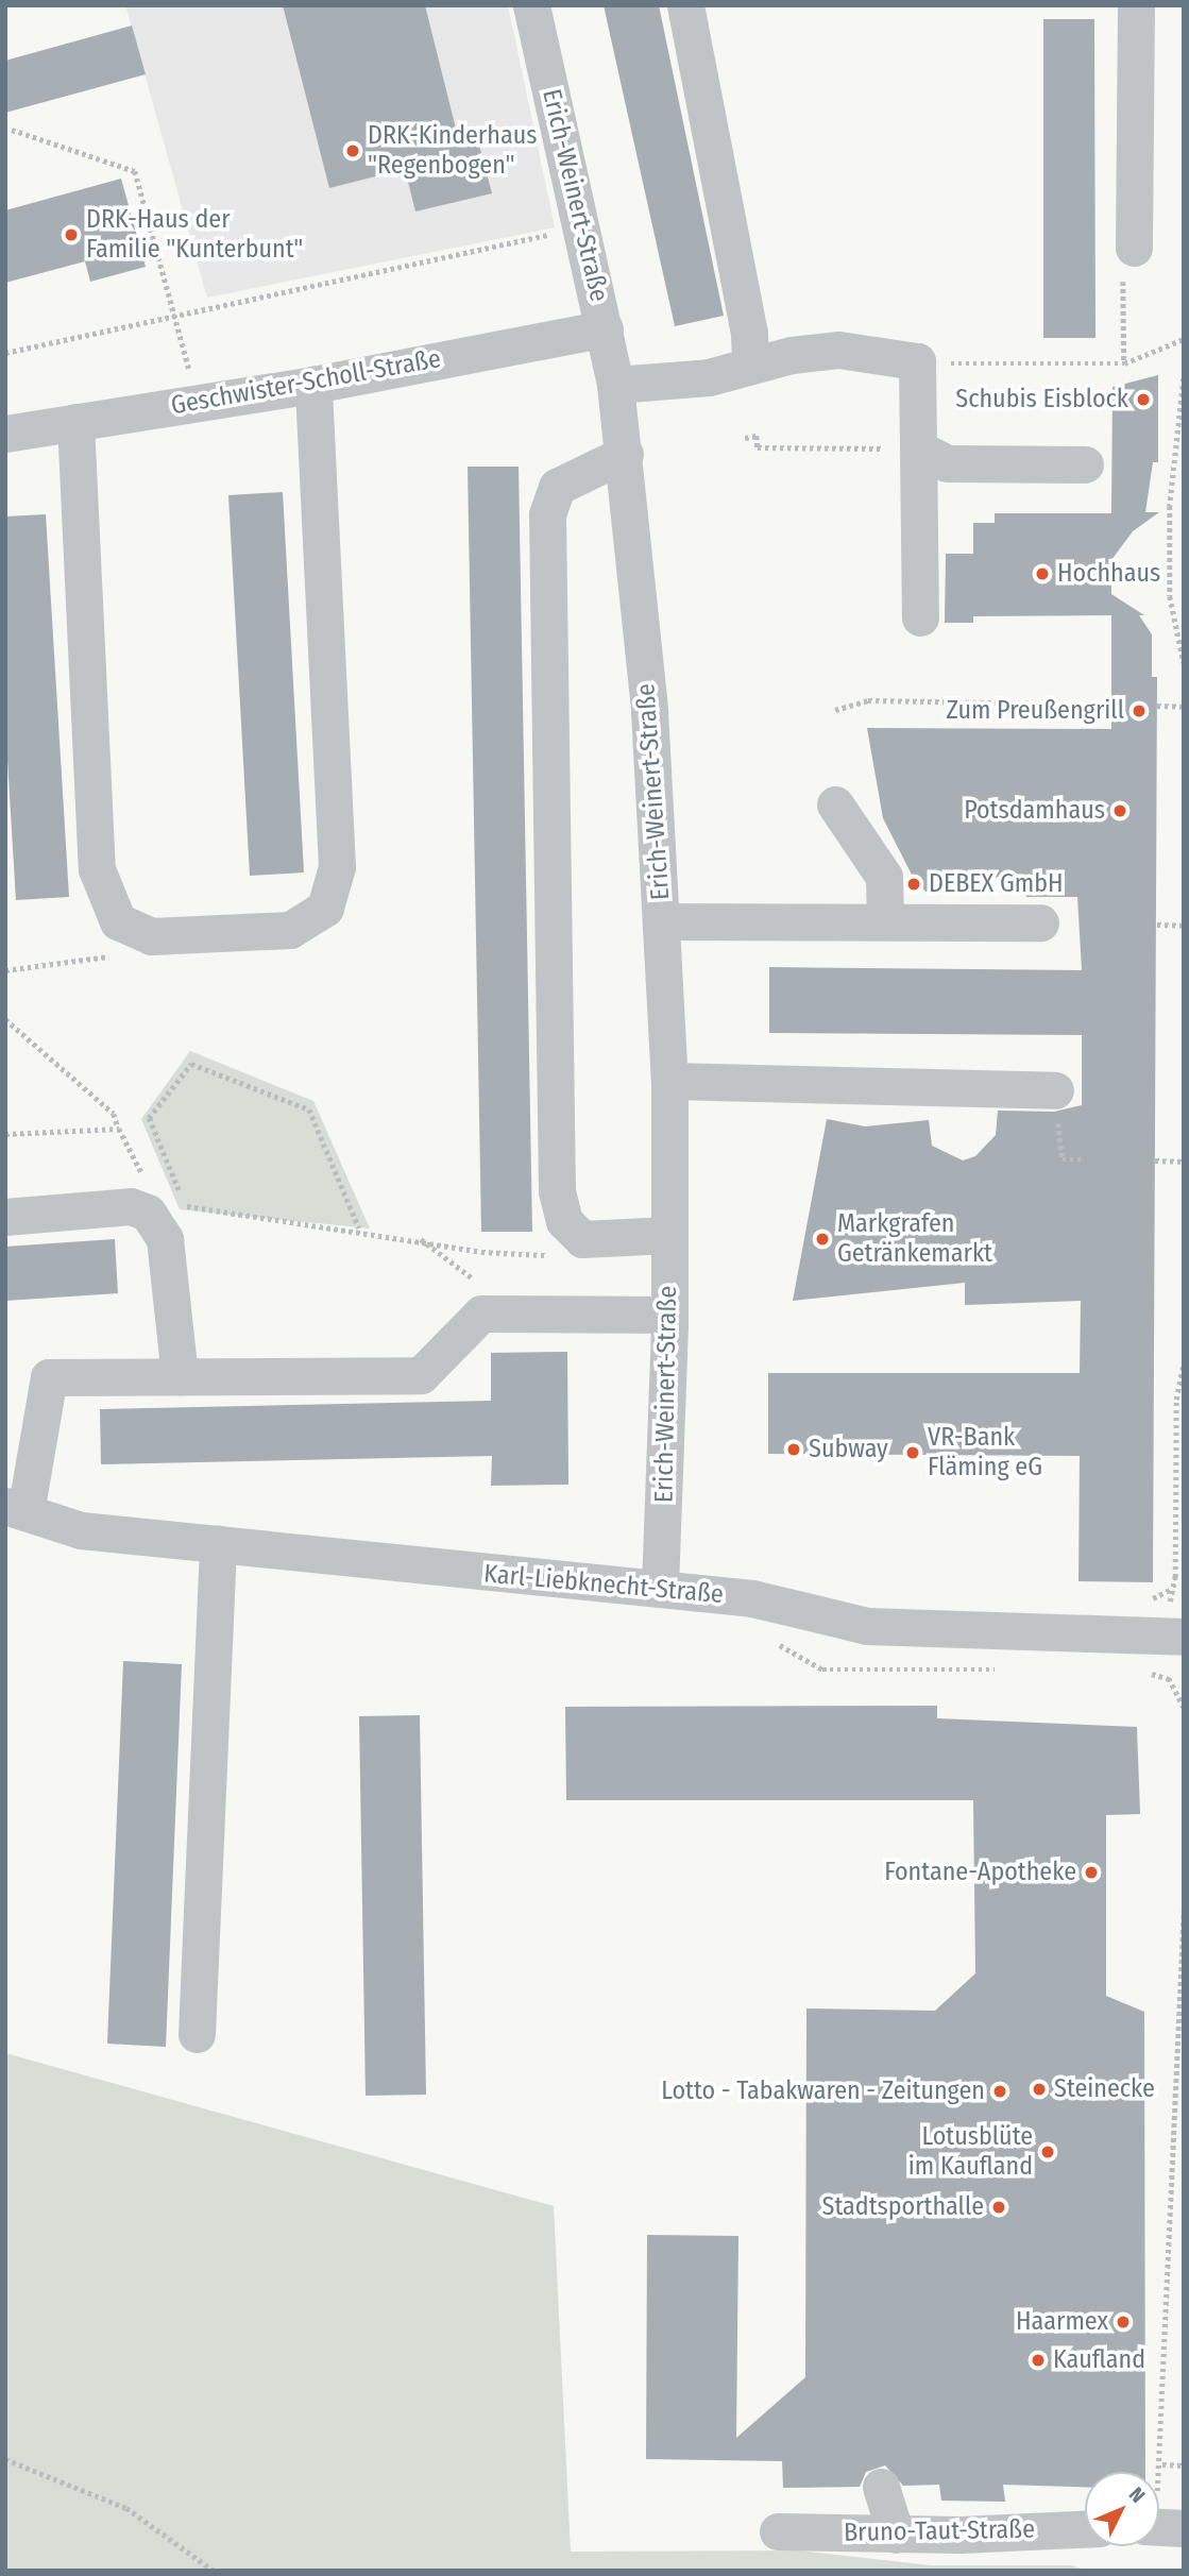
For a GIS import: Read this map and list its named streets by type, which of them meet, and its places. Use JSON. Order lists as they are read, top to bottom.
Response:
{
  "streets": {
    "street": [
      "Erich-Weinert-Straße",
      "Geschwister-Scholl-Straße",
      "Karl-Liebknecht-Straße",
      "Bruno-Taut-Straße"
    ]
  },
  "crossings": [
    ["Erich-Weinert-Straße", "Geschwister-Scholl-Straße"],
    ["Erich-Weinert-Straße", "Karl-Liebknecht-Straße"]
  ],
  "places": [
    "DRK-Kinderhaus \"Regenbogen\"",
    "DRK-Haus der Familie \"Kunterbunt\"",
    "Schubis Eisblock",
    "Hochhaus",
    "Zum Preußengrill",
    "Potsdamhaus",
    "DEBEX GmbH",
    "Markgrafen Getränkemarkt",
    "Subway",
    "VR-Bank Fläming eG",
    "Fontane-Apotheke",
    "Steinecke",
    "Lotto - Tabakwaren - Zeitungen",
    "Lotusblüte im Kaufland",
    "Stadtsporthalle",
    "Haarmex",
    "Kaufland"
  ],
  "north": "top right"
}
